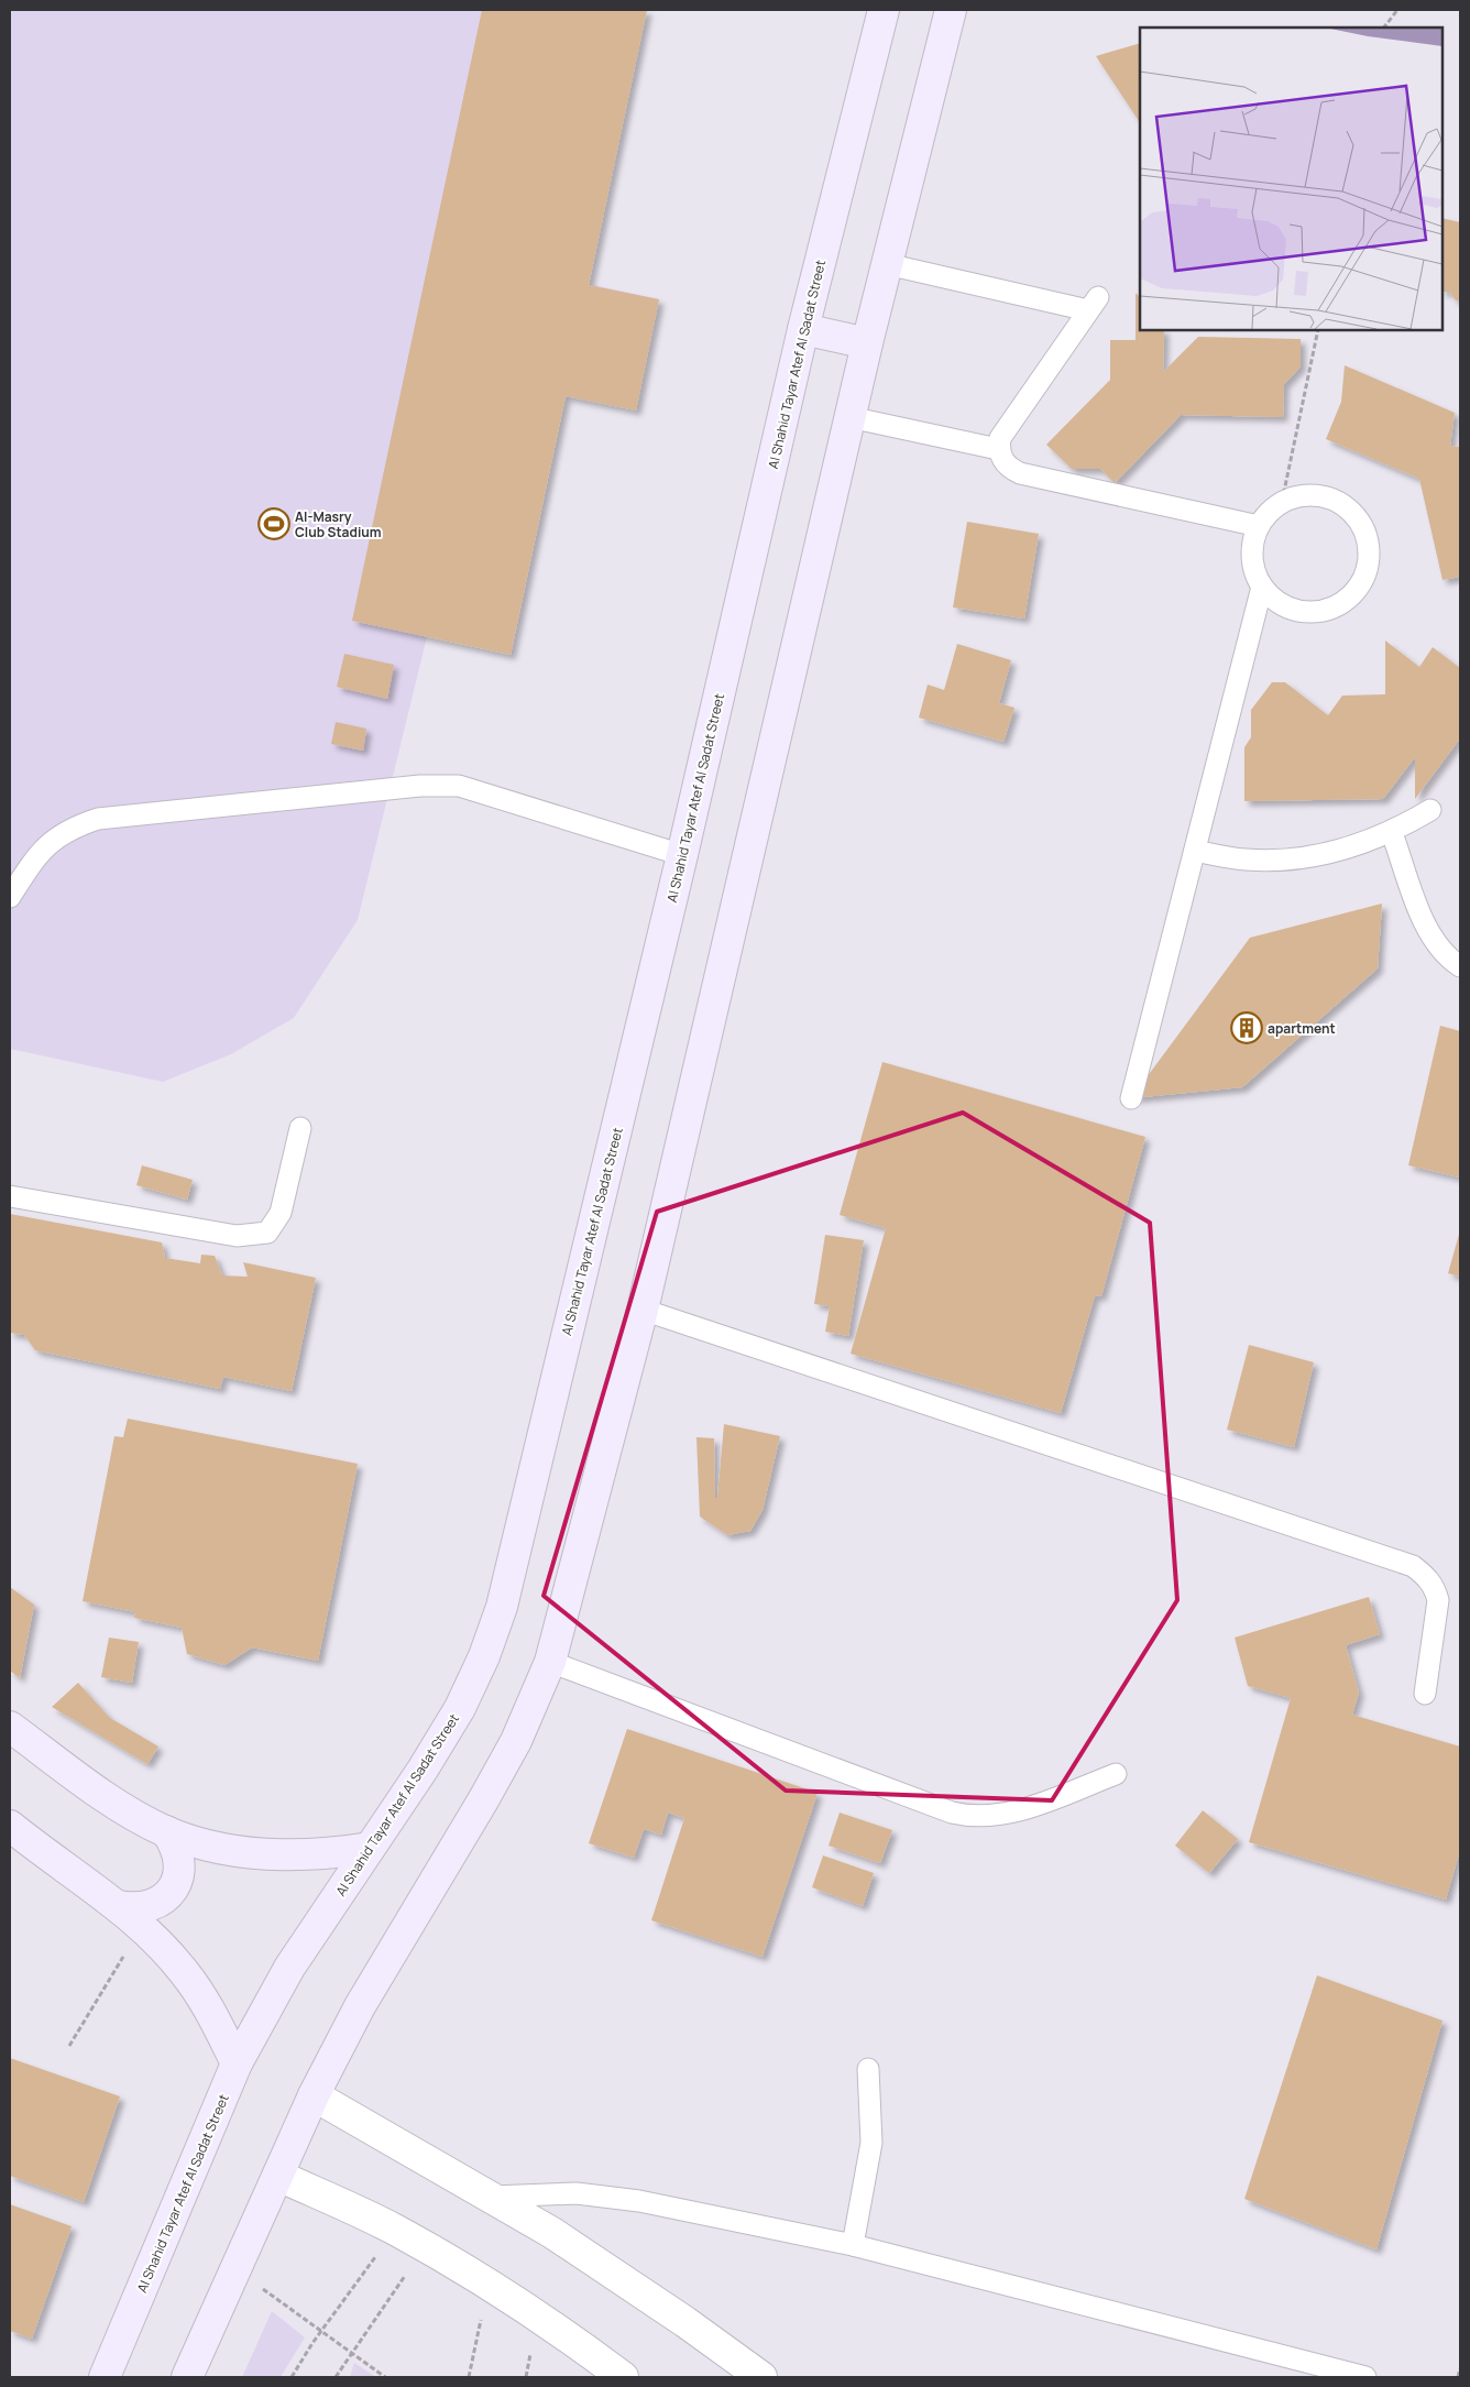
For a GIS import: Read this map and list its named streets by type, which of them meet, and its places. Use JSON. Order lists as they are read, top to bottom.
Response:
{
  "streets": {
    "street": ["Al Shahid Tayar Atef Al Sadat Street"]
  },
  "places": {
    "sports": ["Al-Masry Club Stadium"],
    "building": ["apartment"]
  }
}
